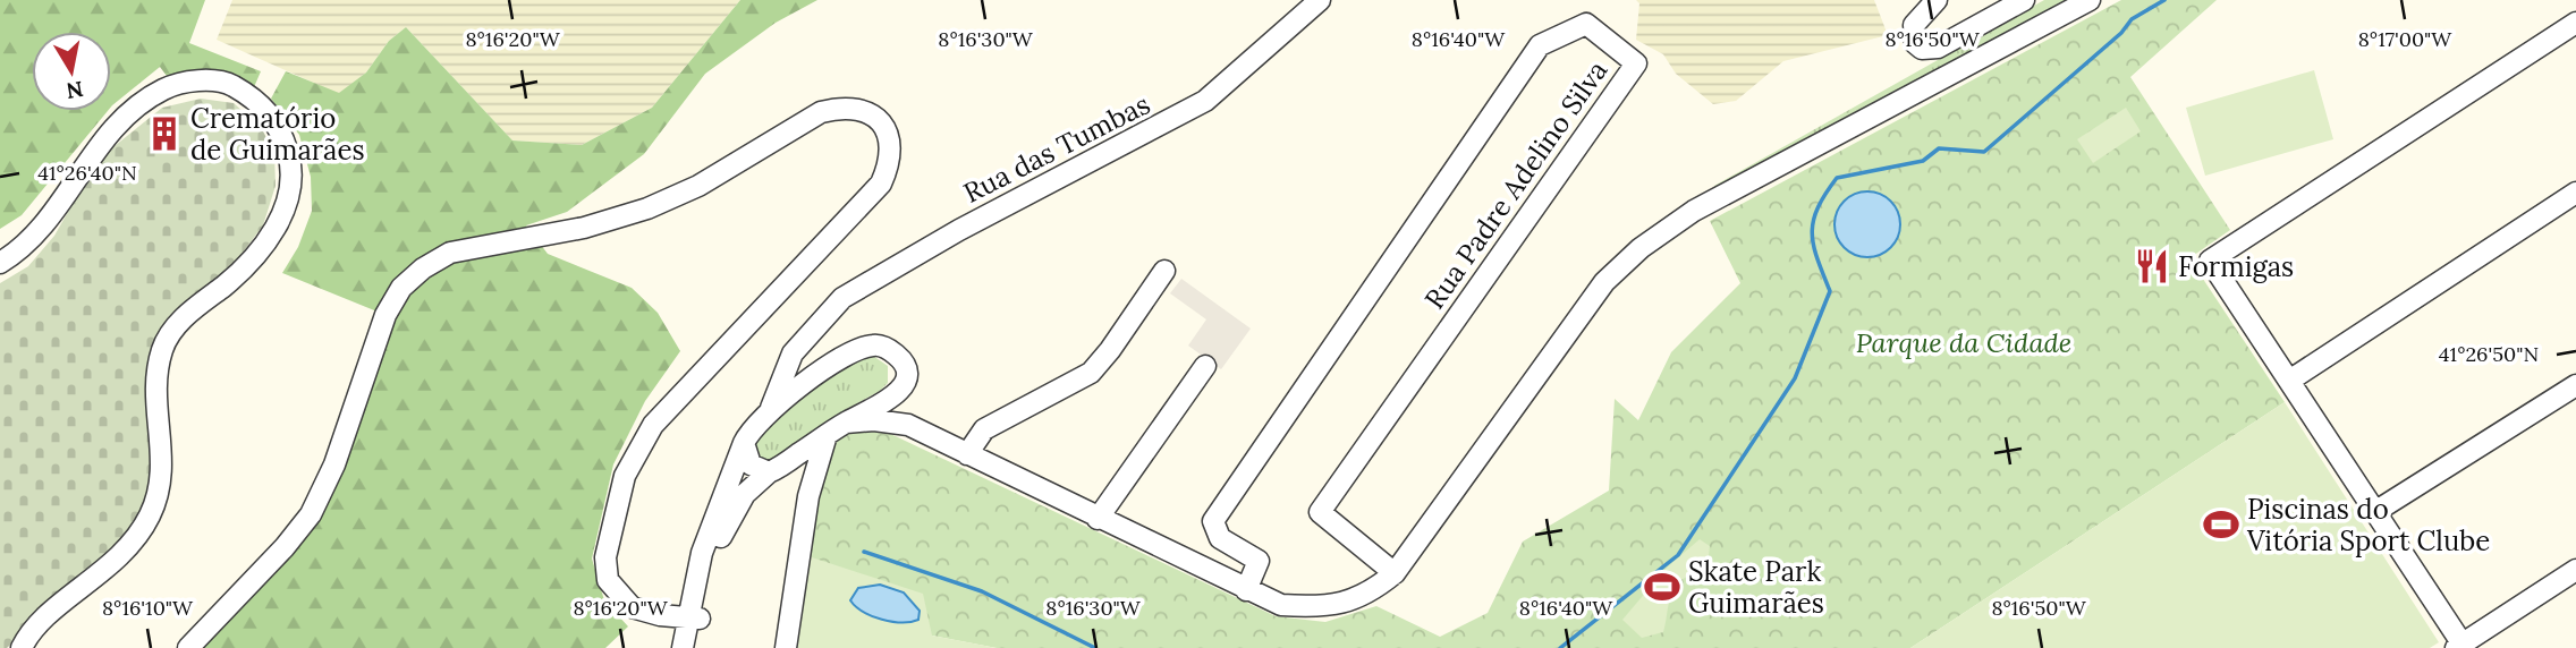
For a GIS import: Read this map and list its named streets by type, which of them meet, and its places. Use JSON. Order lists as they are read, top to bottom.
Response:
{
  "streets": {
    "street": ["Rua das Tumbas", "Rua Padre Adelino Silva"]
  },
  "parks": ["Parque da Cidade"],
  "places": {
    "building": ["Crematório de Guimarães"],
    "restaurant": ["Formigas"],
    "sports": ["Piscinas do Vitória Sport Clube", "Skate Park Guimarães"]
  },
  "north": "bottom",
  "coordinates": [
    "8°16'20\"W",
    "8°16'30\"W",
    "8°16'40\"W",
    "8°16'50\"W",
    "8°17'00\"W",
    "41°26'40\"N",
    "41°26'50\"N",
    "8°16'10\"W"
  ]
}
